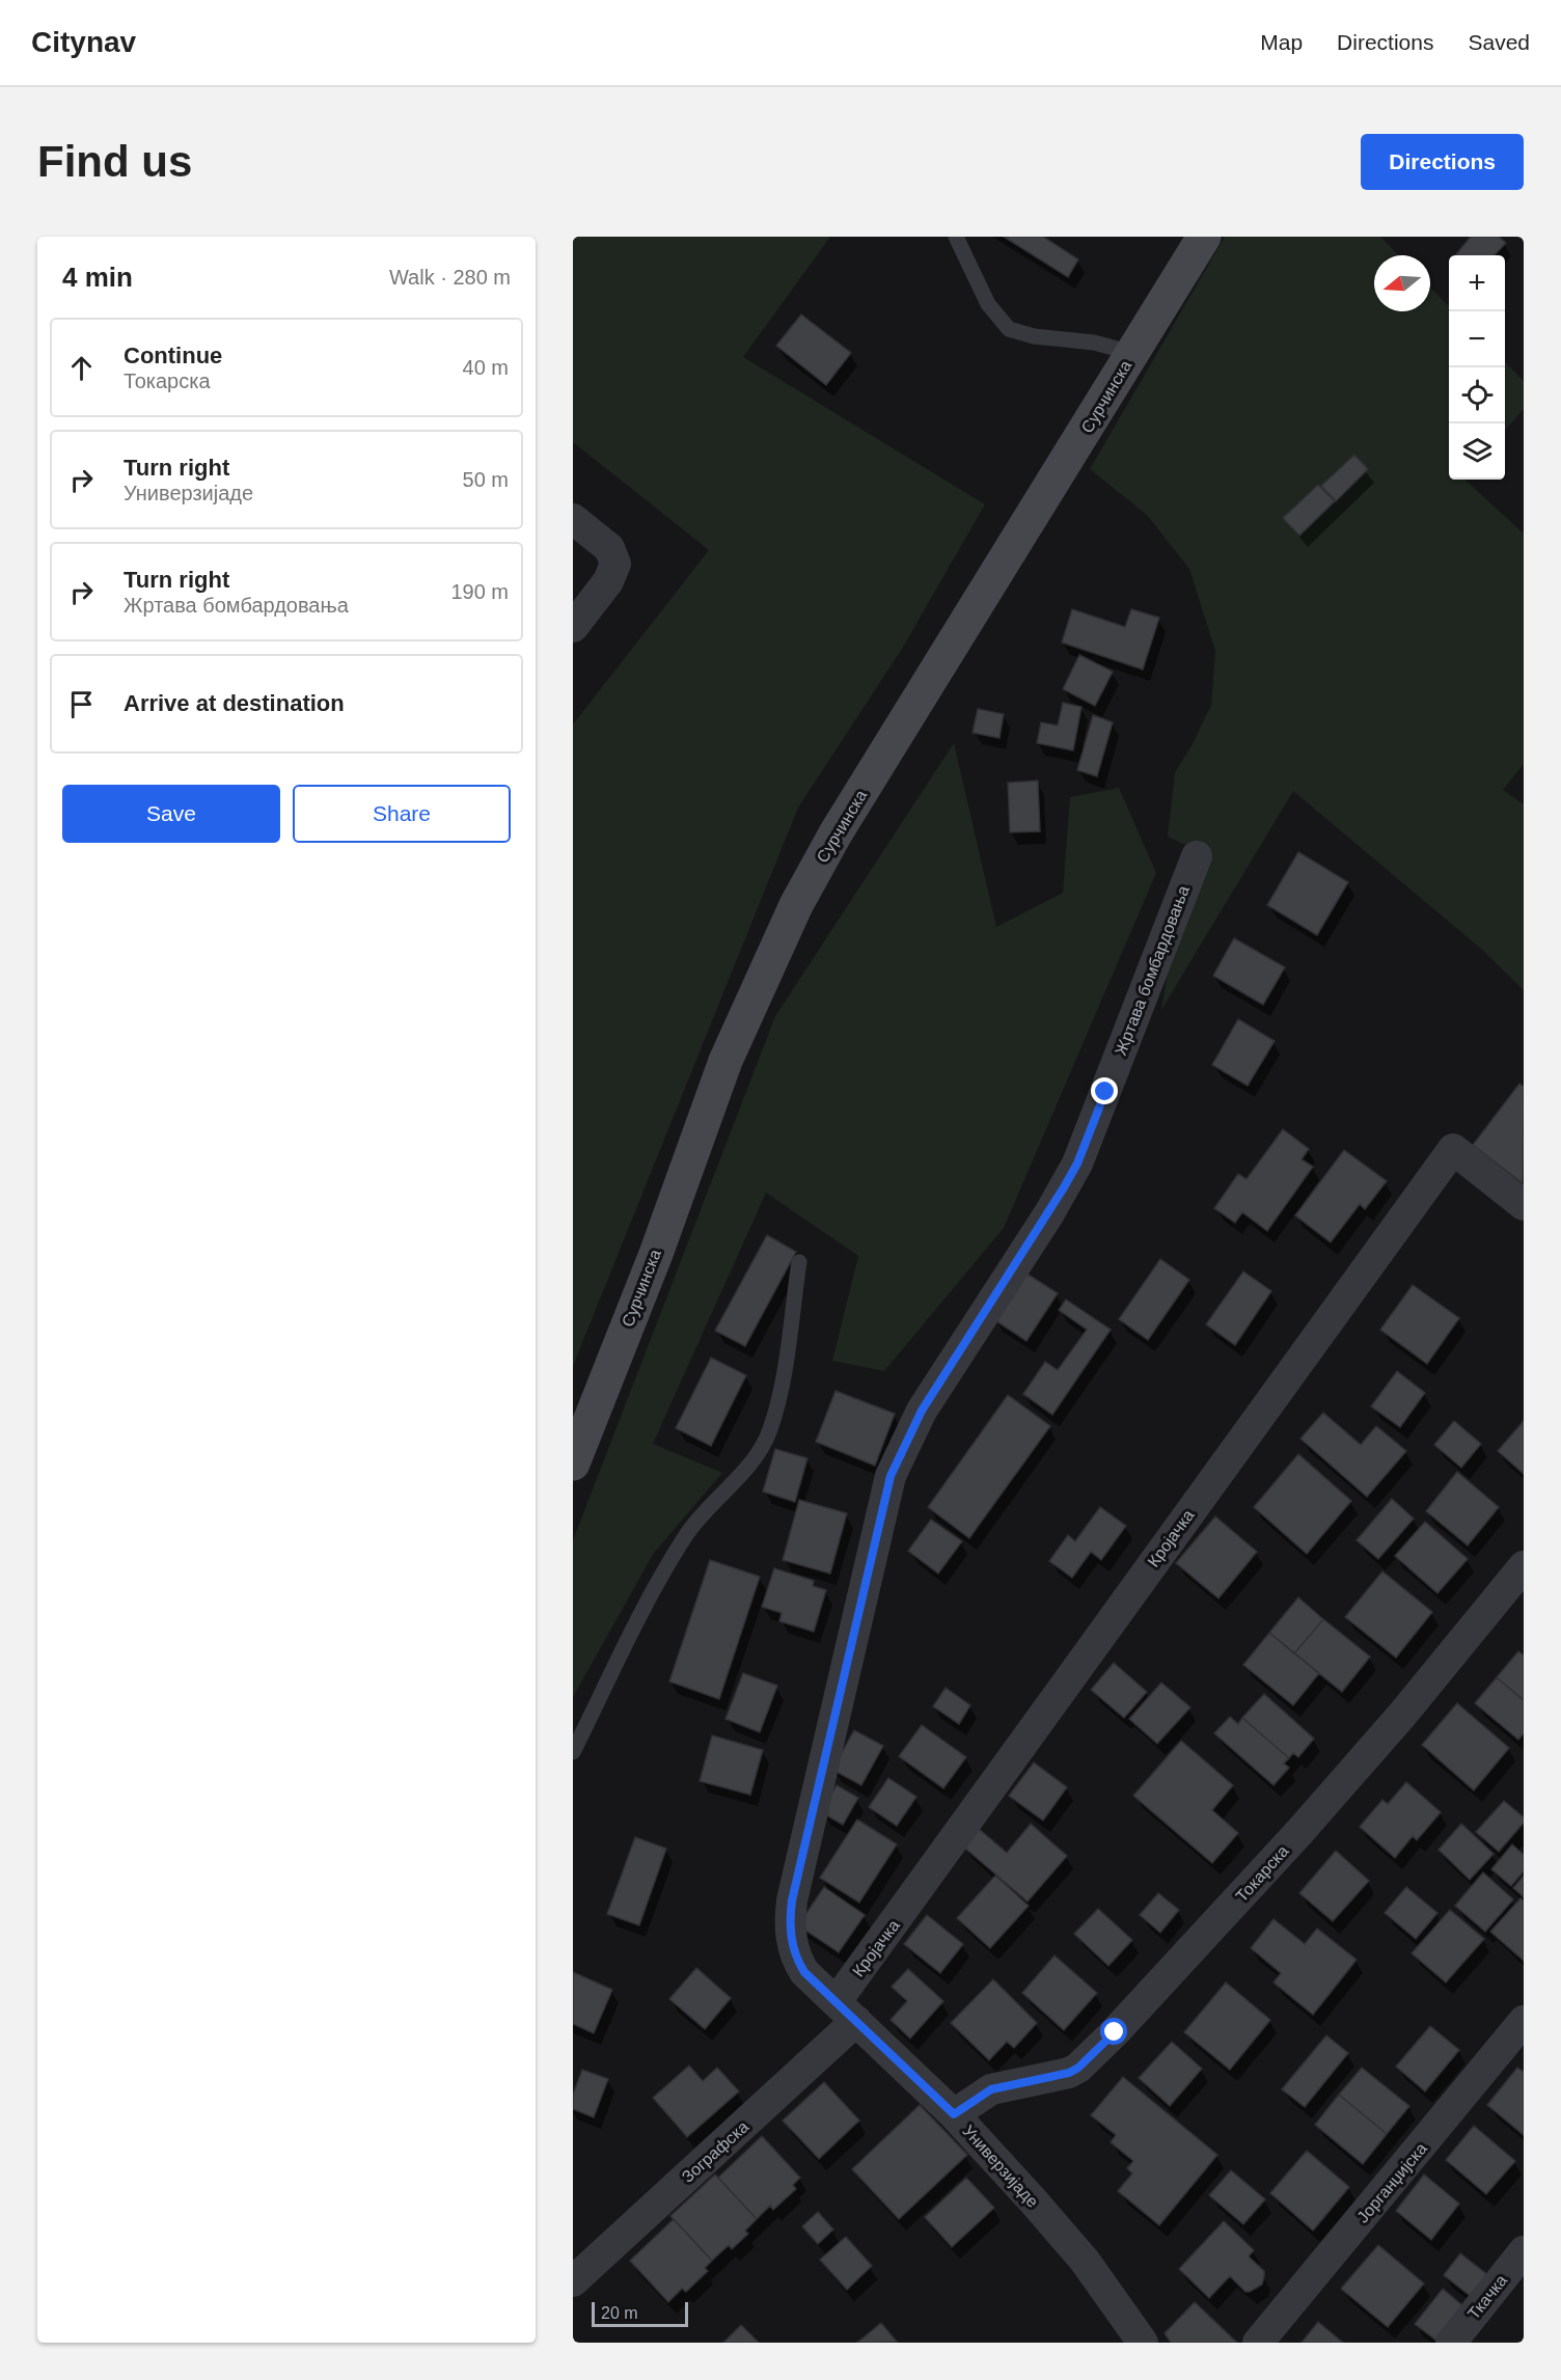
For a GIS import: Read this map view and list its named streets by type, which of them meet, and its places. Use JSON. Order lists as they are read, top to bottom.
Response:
{
  "streets": {
    "main road": ["Сурчинска"],
    "street": [
      "Жртава бомбардовања",
      "Кројачка",
      "Токарска",
      "Зографска",
      "Универзијаде",
      "Јорганџијска",
      "Ткачка"
    ]
  },
  "crossings": [
    ["Жртава бомбардовања", "Универзијаде"],
    ["Кројачка", "Зографска"],
    ["Кројачка", "Универзијаде"],
    ["Токарска", "Универзијаде"],
    ["Зографска", "Универзијаде"]
  ],
  "scale_bar": "20 m",
  "north": "left",
  "page": {
    "header": "Citynav",
    "nav": ["Map", "Directions", "Saved"],
    "buttons": [
      "Directions",
      ["Save", "Share"]
    ],
    "title": "Find us",
    "heading": ["4 min", "Walk · 280 m"],
    "map_buttons": ["+", "−"],
    "list": [
      ["Continue", "Токарска", "40 m"],
      ["Turn right", "Универзијаде", "50 m"],
      ["Turn right", "Жртава бомбардовања", "190 m"],
      "Arrive at destination"
    ],
    "scale": "20 m"
  }
}
